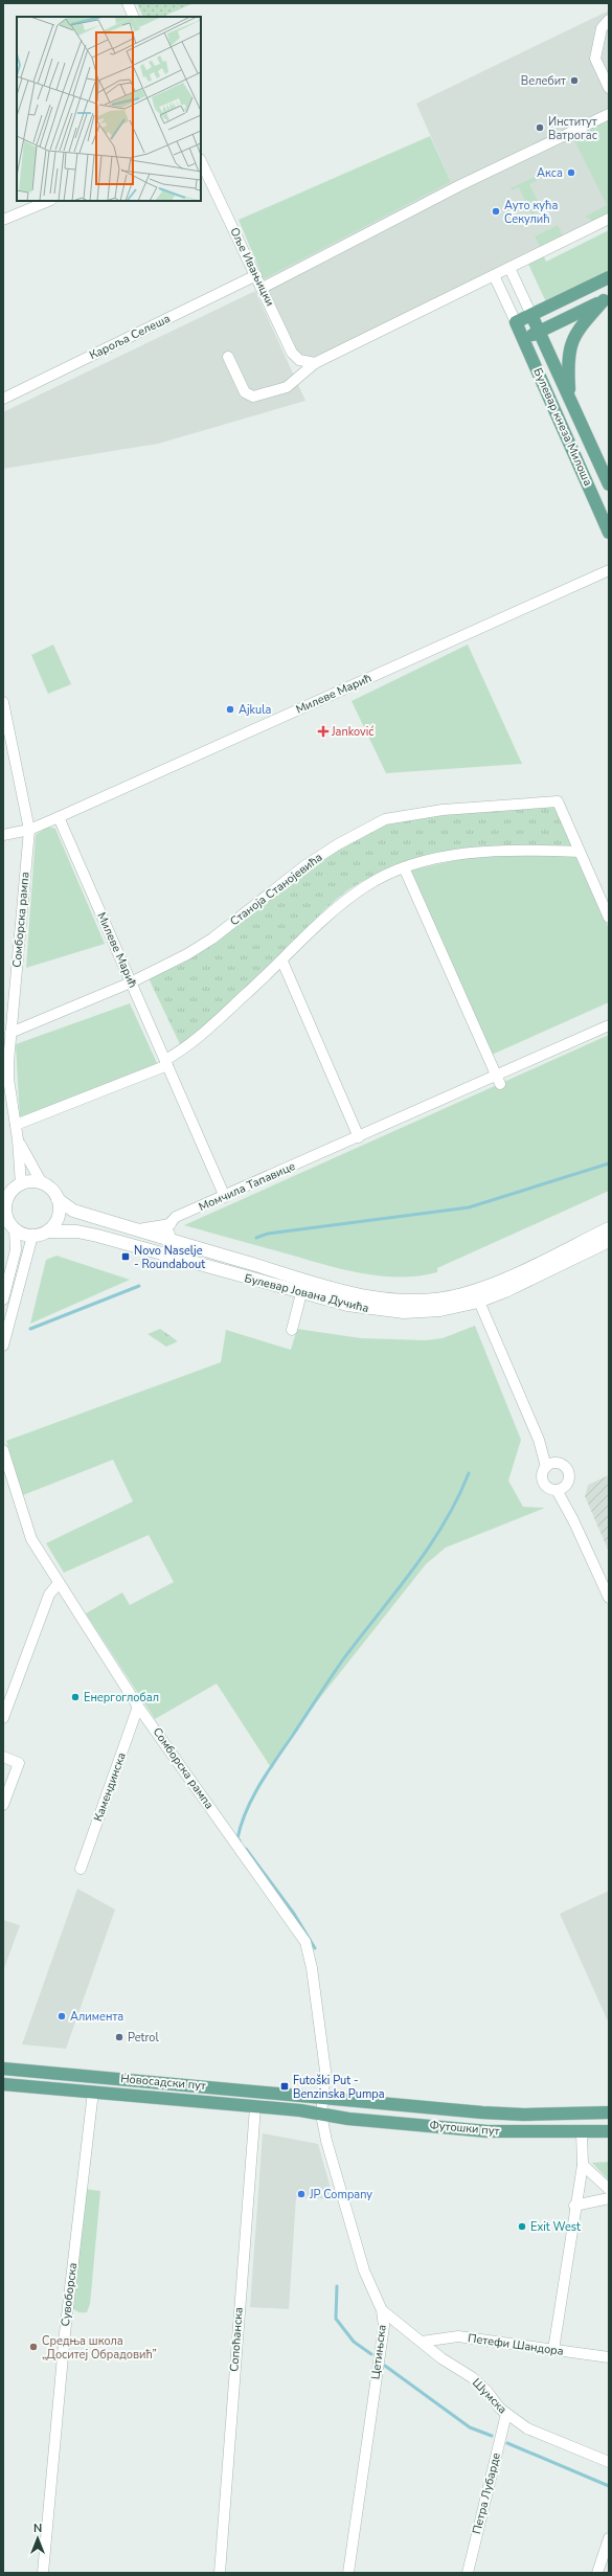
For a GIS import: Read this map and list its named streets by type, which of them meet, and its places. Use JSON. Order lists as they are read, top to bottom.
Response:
{
  "streets": {
    "main road": ["Булевар кнеза Милоша", "Новосадски пут", "Футошки пут"],
    "street": [
      "Оље Ивањицки",
      "Кароља Селеша",
      "Милеве Марић",
      "Станоја Станојевића",
      "Сомборска рампа",
      "Момчила Тапавице",
      "Булевар Јована Дучића",
      "Камендинска",
      "Сувоборска",
      "Сопоћанска",
      "Петефи Шандора",
      "Цетињска",
      "Шумска",
      "Петра Лубарде"
    ]
  },
  "crossings": [
    ["Оље Ивањицки", "Кароља Селеша"],
    ["Милеве Марић", "Станоја Станојевића"],
    ["Милеве Марић", "Сомборска рампа"],
    ["Станоја Станојевића", "Сомборска рампа"],
    ["Сомборска рампа", "Булевар Јована Дучића"],
    ["Сомборска рампа", "Камендинска"],
    ["Сомборска рампа", "Новосадски пут"],
    ["Сомборска рампа", "Футошки пут"],
    ["Сомборска рампа", "Цетињска"],
    ["Момчила Тапавице", "Булевар Јована Дучића"],
    ["Новосадски пут", "Футошки пут"],
    ["Новосадски пут", "Сувоборска"],
    ["Новосадски пут", "Сопоћанска"],
    ["Новосадски пут", "Цетињска"],
    ["Футошки пут", "Цетињска"],
    ["Петефи Шандора", "Шумска"],
    ["Цетињска", "Шумска"],
    ["Шумска", "Петра Лубарде"]
  ],
  "places": {
    "other": [
      "Велебит",
      "Институт Ватрогас",
      "Акса",
      "Ауто кућа Секулић",
      "Ajkula",
      "Енергоглобал",
      "Алимента",
      "Petrol",
      "JP Company",
      "Exit West",
      "Средња школа „Доситеј Обрадовић”"
    ],
    "health": ["Janković"],
    "transit": ["Novo Naselje - Roundabout", "Futoški Put - Benzinska Pumpa"]
  },
  "north": "top"
}
